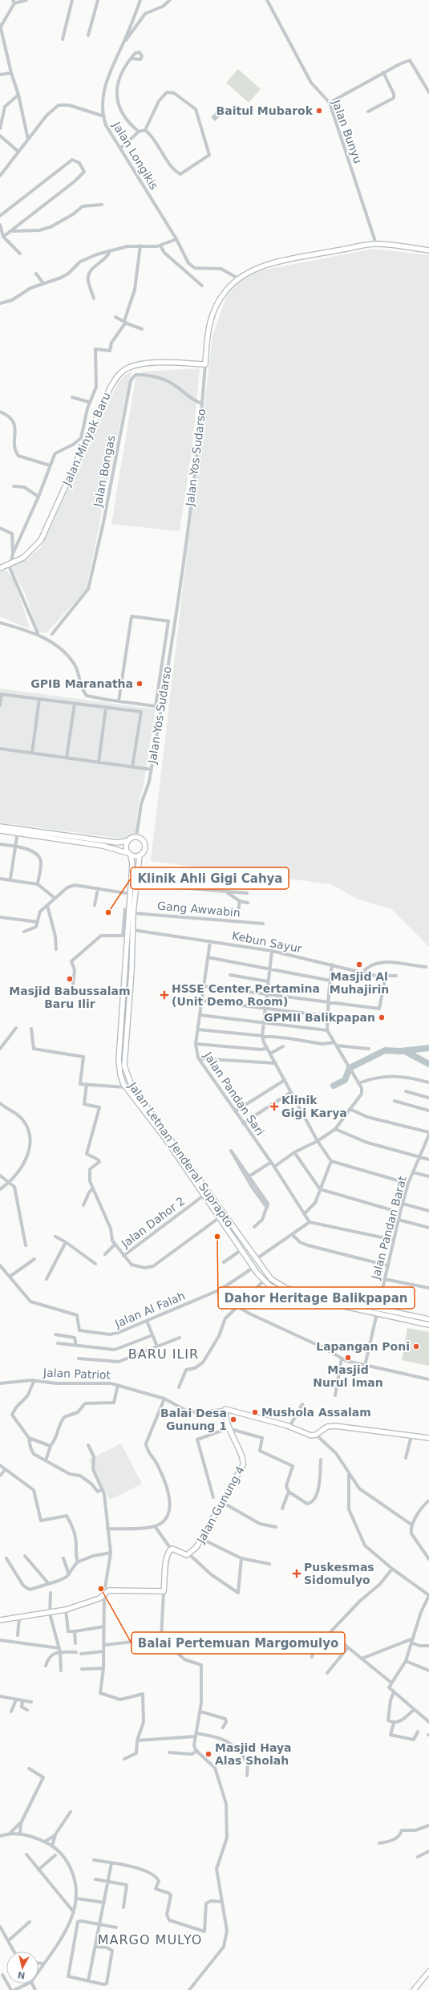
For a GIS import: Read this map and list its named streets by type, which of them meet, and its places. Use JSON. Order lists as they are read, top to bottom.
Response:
{
  "streets": {
    "main road": [
      "Jalan Minyak Baru",
      "Jalan Yos Sudarso",
      "Jalan Letnan Jenderal Suprapto",
      "Jalan Gunung 4"
    ],
    "street": [
      "Jalan Bunyu",
      "Jalan Longikis",
      "Jalan Bongas",
      "Gang Awwabin",
      "Kebun Sayur",
      "Jalan Pandan Sari",
      "Jalan Dahor 2",
      "Jalan Pandan Barat",
      "Jalan Al Falah",
      "Jalan Patriot"
    ]
  },
  "crossings": [
    ["Jalan Bunyu", "Jalan Yos Sudarso"],
    ["Jalan Longikis", "Jalan Yos Sudarso"],
    ["Jalan Minyak Baru", "Jalan Yos Sudarso"],
    ["Jalan Yos Sudarso", "Jalan Bongas"],
    ["Jalan Yos Sudarso", "Jalan Letnan Jenderal Suprapto"],
    ["Gang Awwabin", "Jalan Letnan Jenderal Suprapto"],
    ["Kebun Sayur", "Jalan Pandan Sari"],
    ["Kebun Sayur", "Jalan Letnan Jenderal Suprapto"],
    ["Jalan Letnan Jenderal Suprapto", "Jalan Dahor 2"],
    ["Jalan Letnan Jenderal Suprapto", "Jalan Pandan Barat"],
    ["Jalan Letnan Jenderal Suprapto", "Jalan Al Falah"],
    ["Jalan Patriot", "Jalan Gunung 4"]
  ],
  "districts": ["BARU ILIR", "MARGO MULYO"],
  "places": {
    "other": [
      "Baitul Mubarok",
      "GPIB Maranatha",
      "Klinik Ahli Gigi Cahya",
      "Masjid Al Muhajirin",
      "Masjid Babussalam Baru Ilir",
      "GPMII Balikpapan",
      "Dahor Heritage Balikpapan",
      "Lapangan Poni",
      "Masjid Nurul Iman",
      "Mushola Assalam",
      "Balai Desa Gunung 1",
      "Balai Pertemuan Margomulyo",
      "Masjid Haya Alas Sholah"
    ],
    "health": ["HSSE Center Pertamina (Unit Demo Room)", "Klinik Gigi Karya", "Puskesmas Sidomulyo"]
  },
  "north": "bottom"
}
